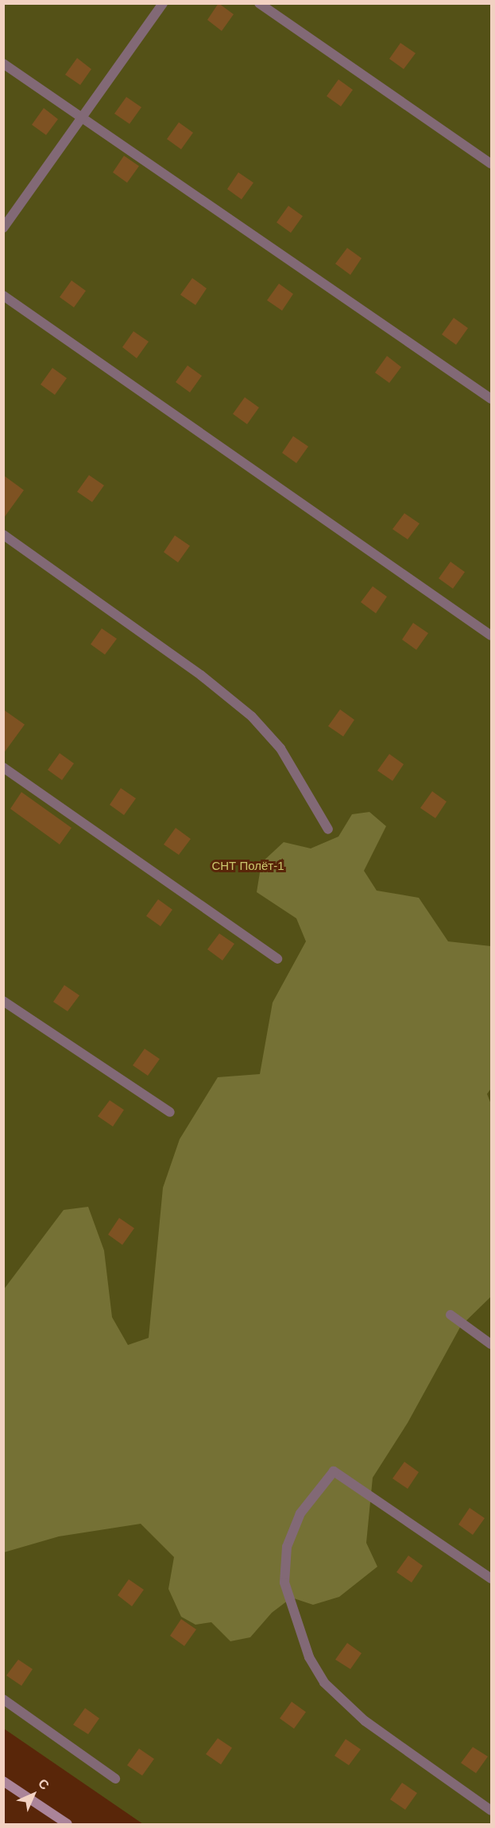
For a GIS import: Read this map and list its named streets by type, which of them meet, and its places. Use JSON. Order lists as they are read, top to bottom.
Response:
{
  "parks": ["СНТ Полёт-1"],
  "north": "top right"
}
